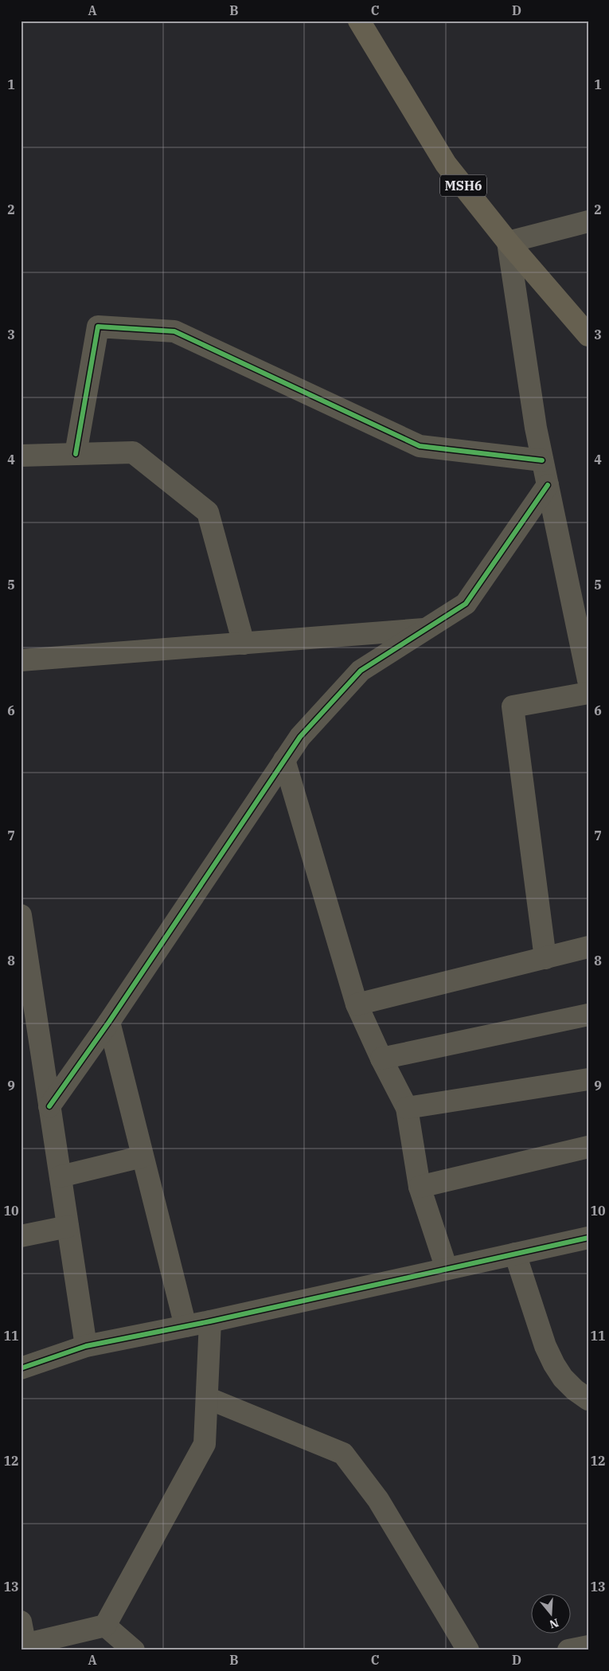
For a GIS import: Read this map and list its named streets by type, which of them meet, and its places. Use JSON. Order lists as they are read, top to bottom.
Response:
{
  "streets": {
    "main road": ["MSH6"]
  },
  "north": "bottom",
  "grid": {
    "columns": [
      "A",
      "B",
      "C",
      "D"
    ],
    "rows": [
      "1",
      "2",
      "3",
      "4",
      "5",
      "6",
      "7",
      "8",
      "9",
      "10",
      "11",
      "12",
      "13"
    ]
  }
}
